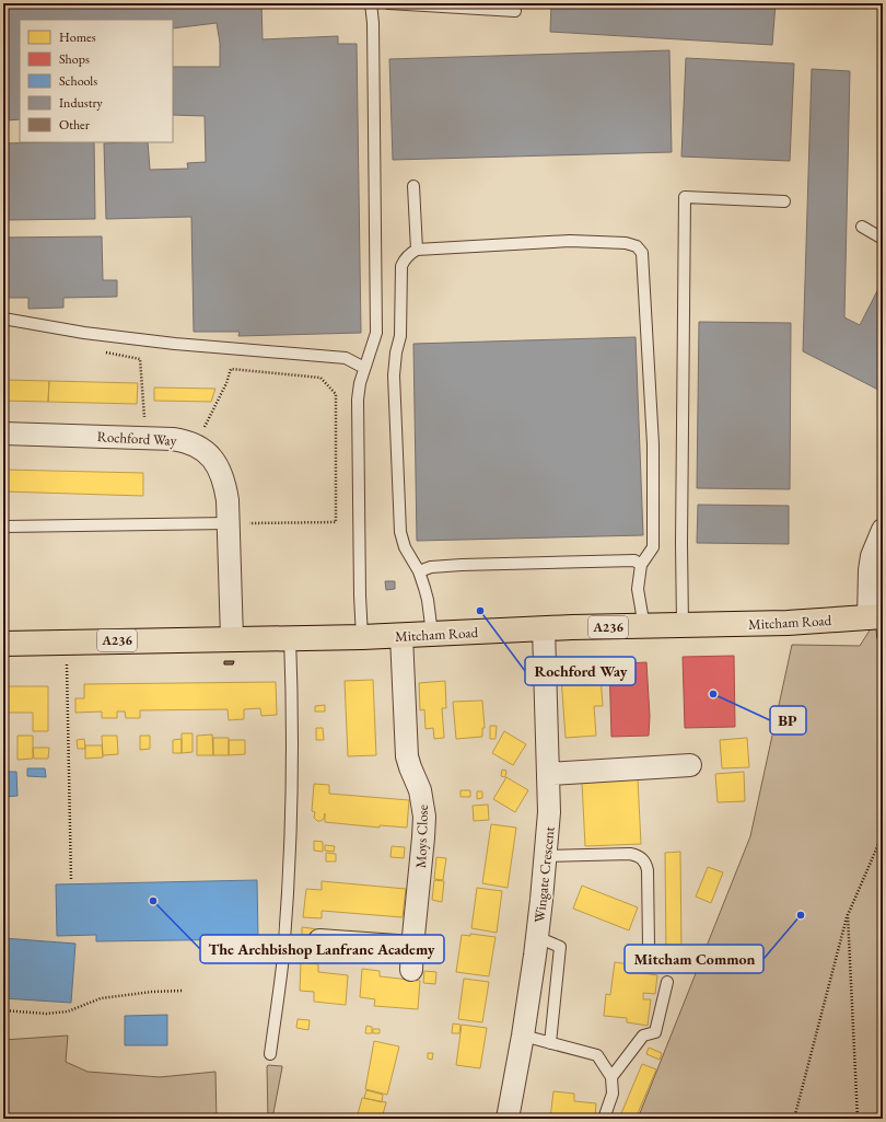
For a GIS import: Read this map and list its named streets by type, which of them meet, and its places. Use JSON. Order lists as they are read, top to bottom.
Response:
{
  "streets": {
    "main road": ["Mitcham Road", "A236"],
    "street": ["Rochford Way", "Moys Close", "Wingate Crescent"]
  },
  "crossings": [
    ["Rochford Way", "Mitcham Road"],
    ["Mitcham Road", "Moys Close"],
    ["Mitcham Road", "Wingate Crescent"]
  ],
  "places": [
    "Rochford Way",
    "BP",
    "The Archbishop Lanfranc Academy",
    "Mitcham Common"
  ],
  "legend": [
    "Homes",
    "Shops",
    "Schools",
    "Industry",
    "Other"
  ]
}
